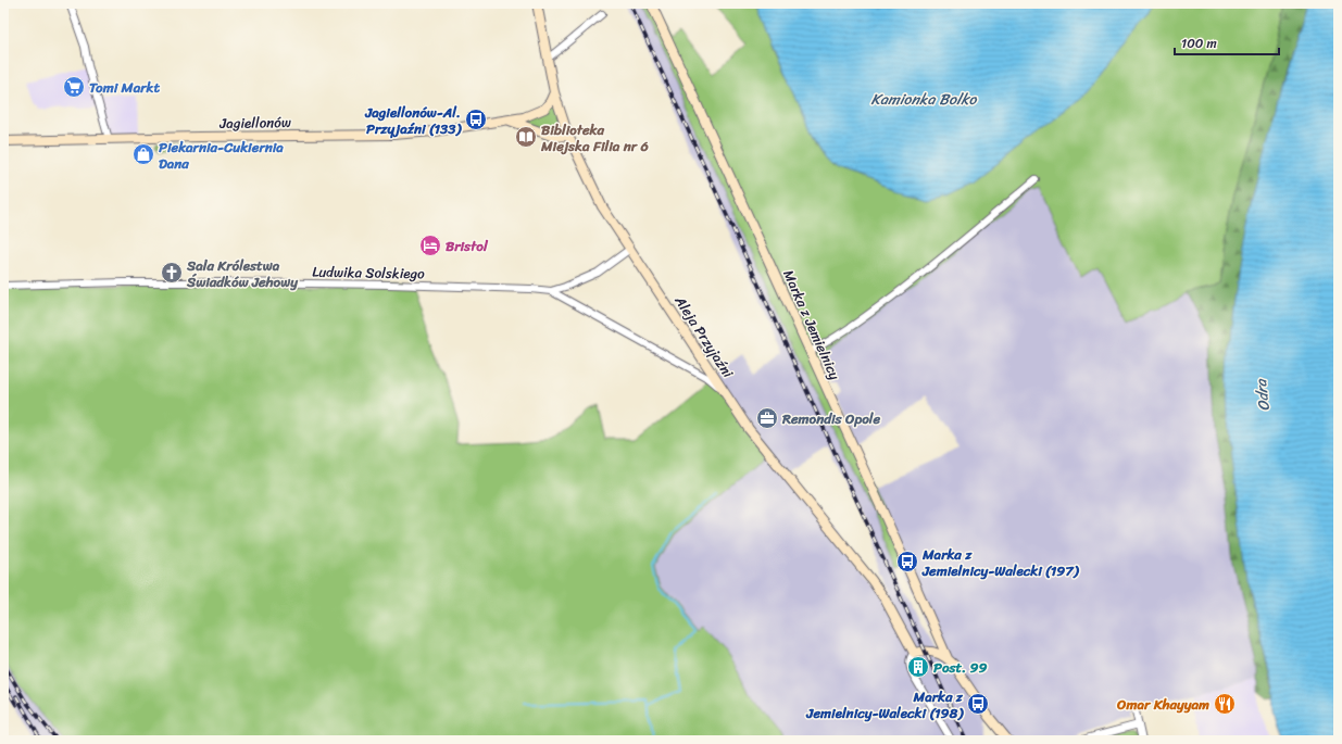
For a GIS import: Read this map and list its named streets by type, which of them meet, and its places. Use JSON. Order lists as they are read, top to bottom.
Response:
{
  "streets": {
    "street": [
      "Jagiellonów",
      "Ludwika Solskiego",
      "Marka z Jemielnicy",
      "Aleja Przyjaźni"
    ]
  },
  "crossings": [
    ["Jagiellonów", "Aleja Przyjaźni"],
    ["Ludwika Solskiego", "Aleja Przyjaźni"]
  ],
  "water": ["Kamionka Bolko", "Odra"],
  "places": {
    "supermarket": ["Tomi Markt"],
    "bus stop": ["Jagiellonów-Al. Przyjaźni (133)", "Marka z Jemielnicy-Walecki (197)", "Marka z Jemielnicy-Walecki (198)"],
    "library": ["Biblioteka Miejska Filia nr 6"],
    "shop": ["Piekarnia-Cukiernia Dana"],
    "hotel": ["Bristol"],
    "church": ["Sala Królestwa Świadków Jehowy"],
    "office": ["Remondis Opole"],
    "building": ["Post. 99"],
    "restaurant": ["Omar Khayyam"]
  },
  "scale_bar": "100 m"
}
